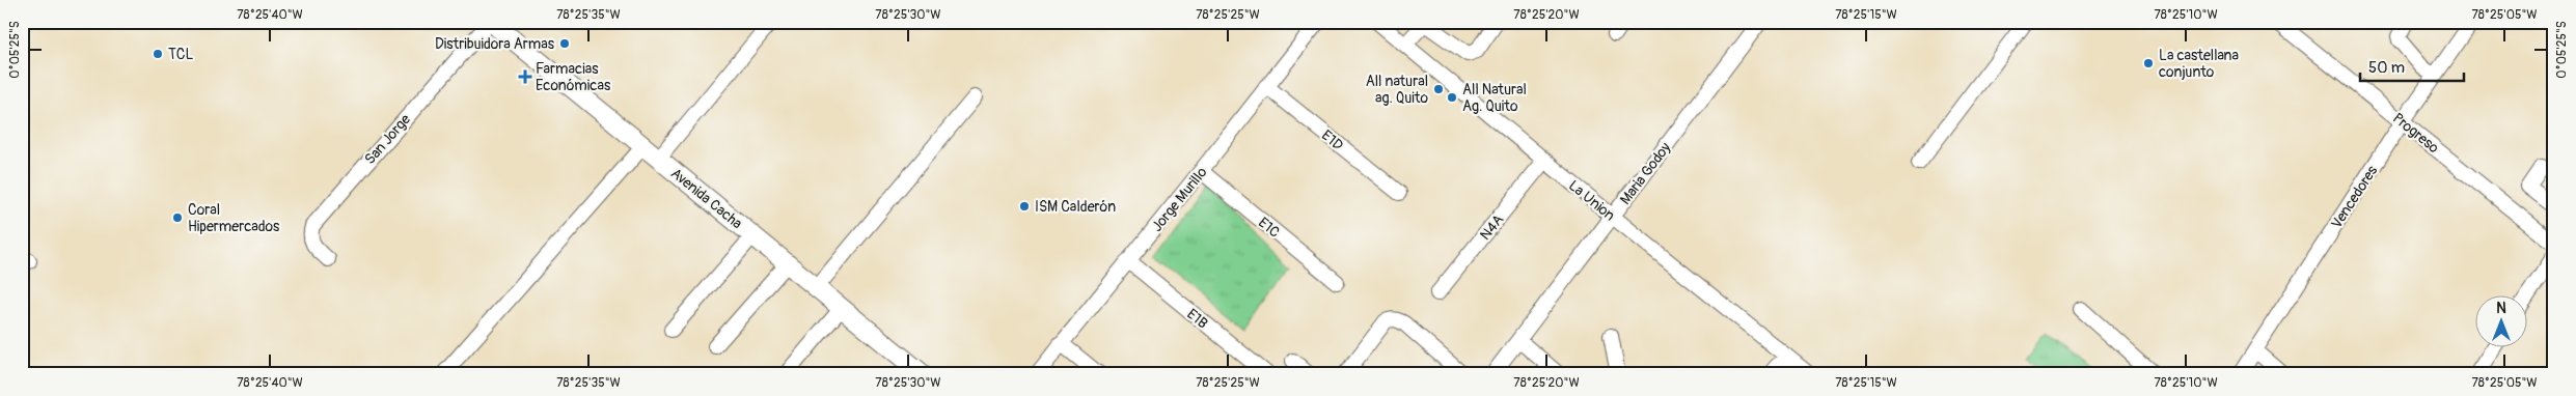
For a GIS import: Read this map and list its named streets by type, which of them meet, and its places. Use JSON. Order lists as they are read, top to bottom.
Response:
{
  "streets": {
    "street": [
      "Progreso",
      "San Jorge",
      "E1D",
      "Maria Godoy",
      "Vencedores",
      "Avenida Cacha",
      "Jorge Murillo",
      "La Union",
      "E1C",
      "N4A",
      "E1B"
    ]
  },
  "crossings": [
    ["Progreso", "Vencedores"],
    ["San Jorge", "Avenida Cacha"],
    ["E1D", "Jorge Murillo"],
    ["Maria Godoy", "La Union"],
    ["Jorge Murillo", "E1C"],
    ["Jorge Murillo", "E1B"],
    ["La Union", "N4A"]
  ],
  "places": {
    "other": [
      "Distribuidora Armas",
      "TCL",
      "La castellana conjunto",
      "All natural ag. Quito",
      "All Natural Ag. Quito",
      "ISM Calderón",
      "Coral Hipermercados"
    ],
    "health": ["Farmacias Económicas"]
  },
  "scale_bar": "50 m",
  "north": "top",
  "coordinates": [
    "78°25'40\"W",
    "78°25'35\"W",
    "78°25'30\"W",
    "78°25'25\"W",
    "78°25'20\"W",
    "78°25'15\"W",
    "78°25'10\"W",
    "78°25'05\"W",
    "0°05'25\"S"
  ]
}
